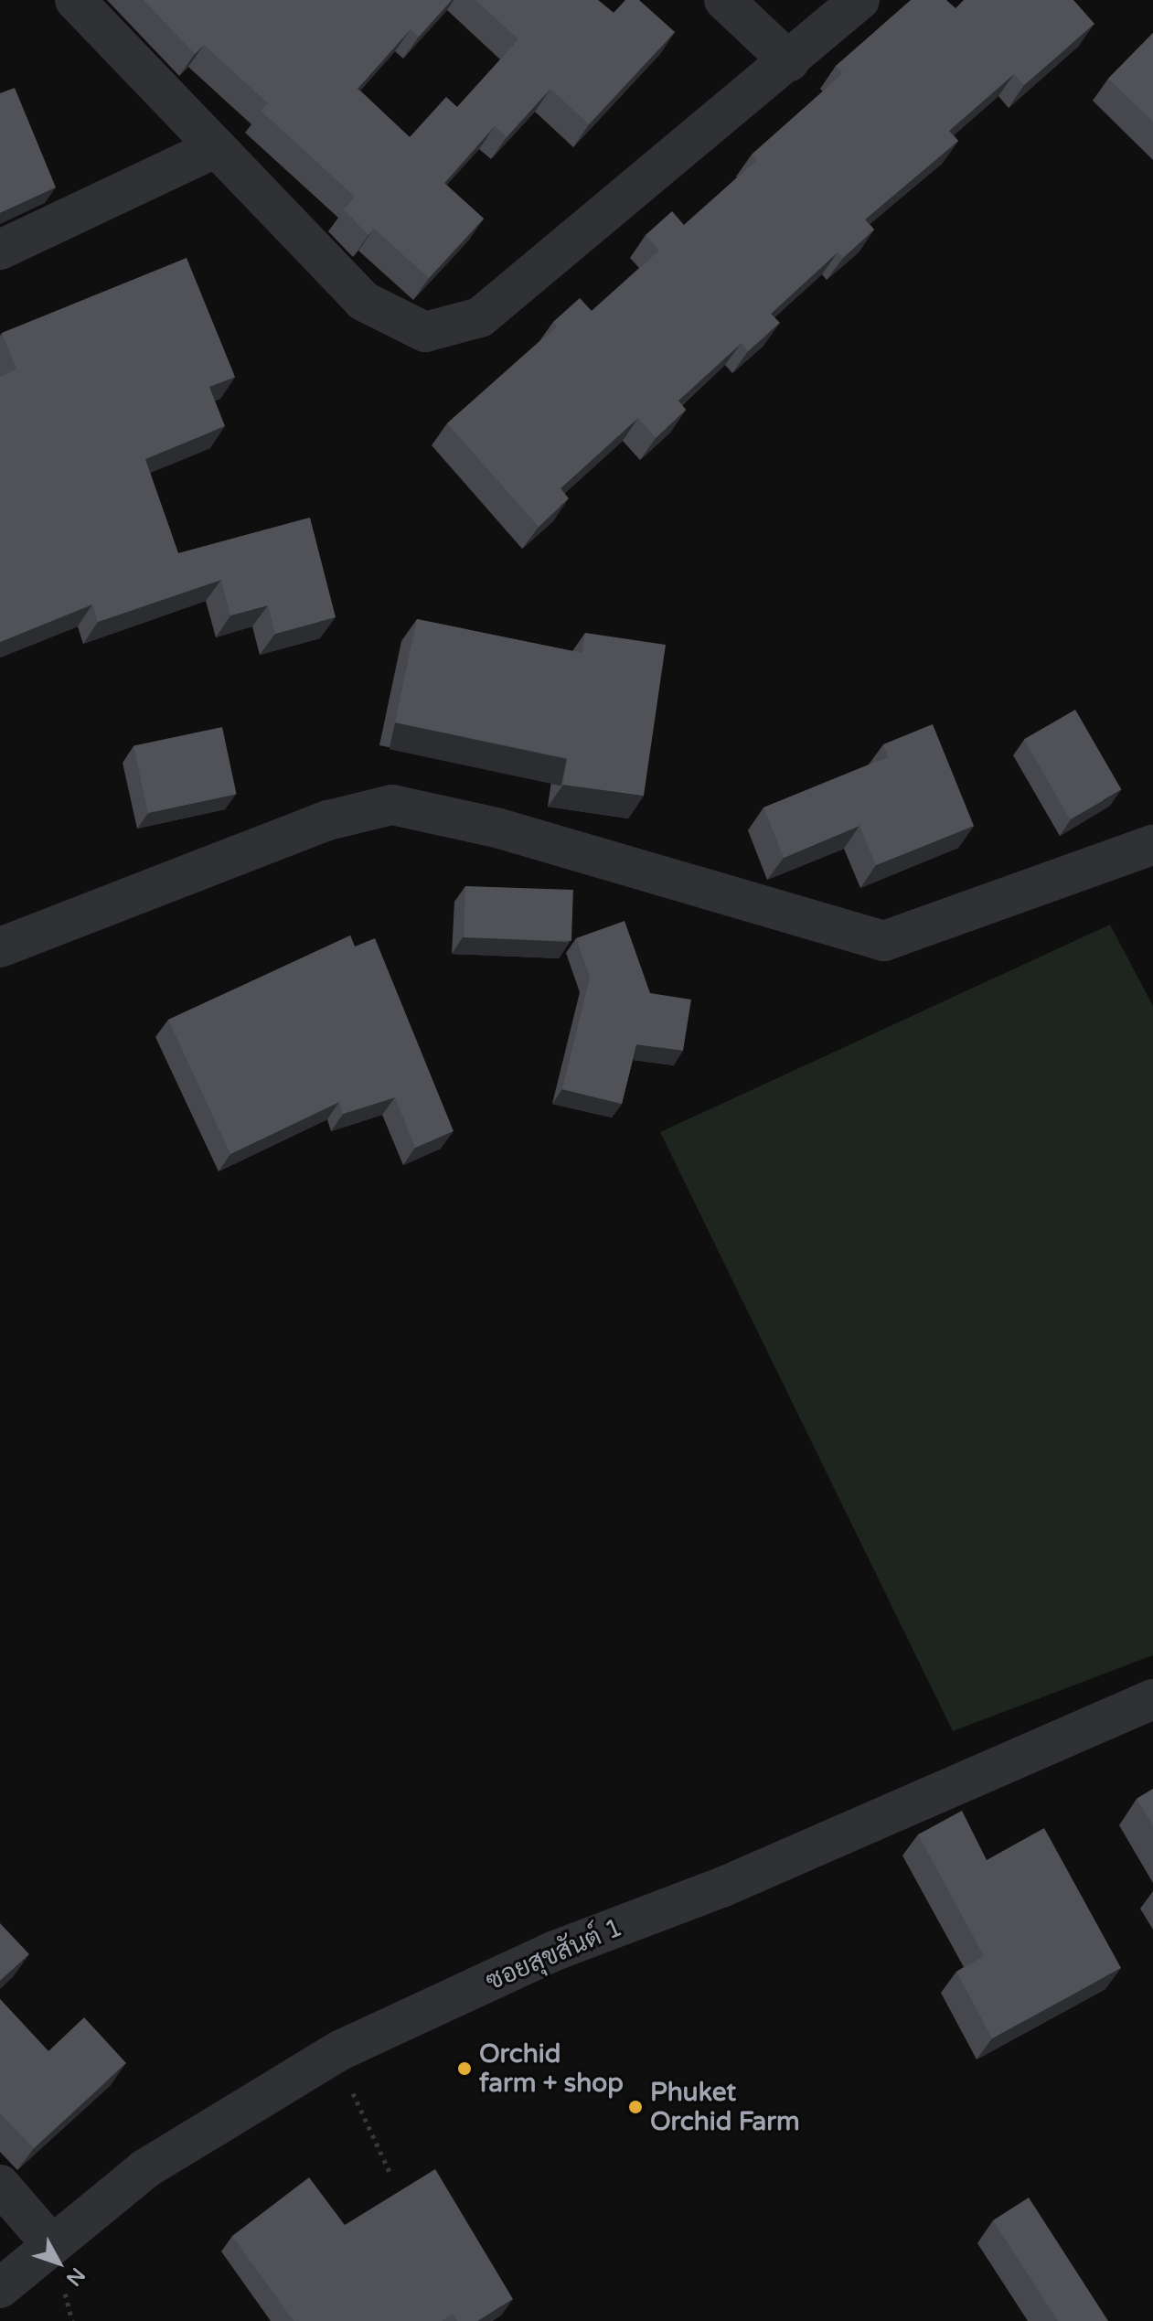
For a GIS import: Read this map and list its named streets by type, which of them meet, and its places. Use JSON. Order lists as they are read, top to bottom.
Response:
{
  "streets": {
    "street": ["ซอยสุขสันต์ 1"]
  },
  "places": ["Orchid farm + shop", "Phuket Orchid Farm"],
  "north": "bottom right"
}
